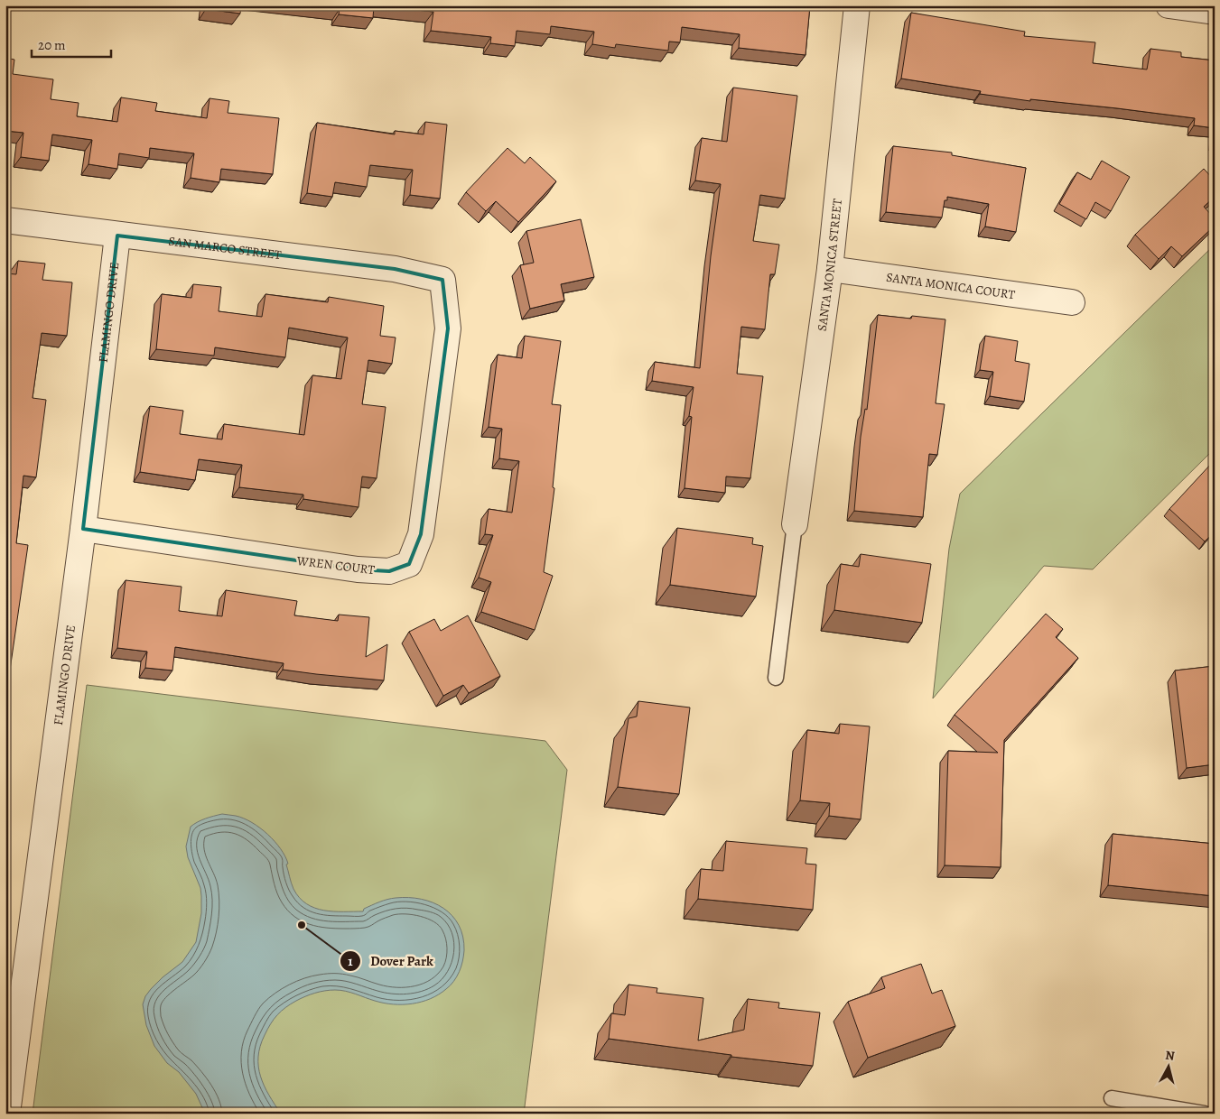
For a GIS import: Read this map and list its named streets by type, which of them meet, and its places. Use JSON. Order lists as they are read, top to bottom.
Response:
{
  "streets": {
    "street": [
      "SAN MARCO STREET",
      "SANTA MONICA STREET",
      "SANTA MONICA COURT",
      "FLAMINGO DRIVE",
      "WREN COURT"
    ]
  },
  "crossings": [
    ["SAN MARCO STREET", "FLAMINGO DRIVE"],
    ["SAN MARCO STREET", "WREN COURT"],
    ["SANTA MONICA STREET", "SANTA MONICA COURT"],
    ["FLAMINGO DRIVE", "WREN COURT"]
  ],
  "places": ["Dover Park"],
  "scale_bar": "20 m",
  "north": "top"
}
